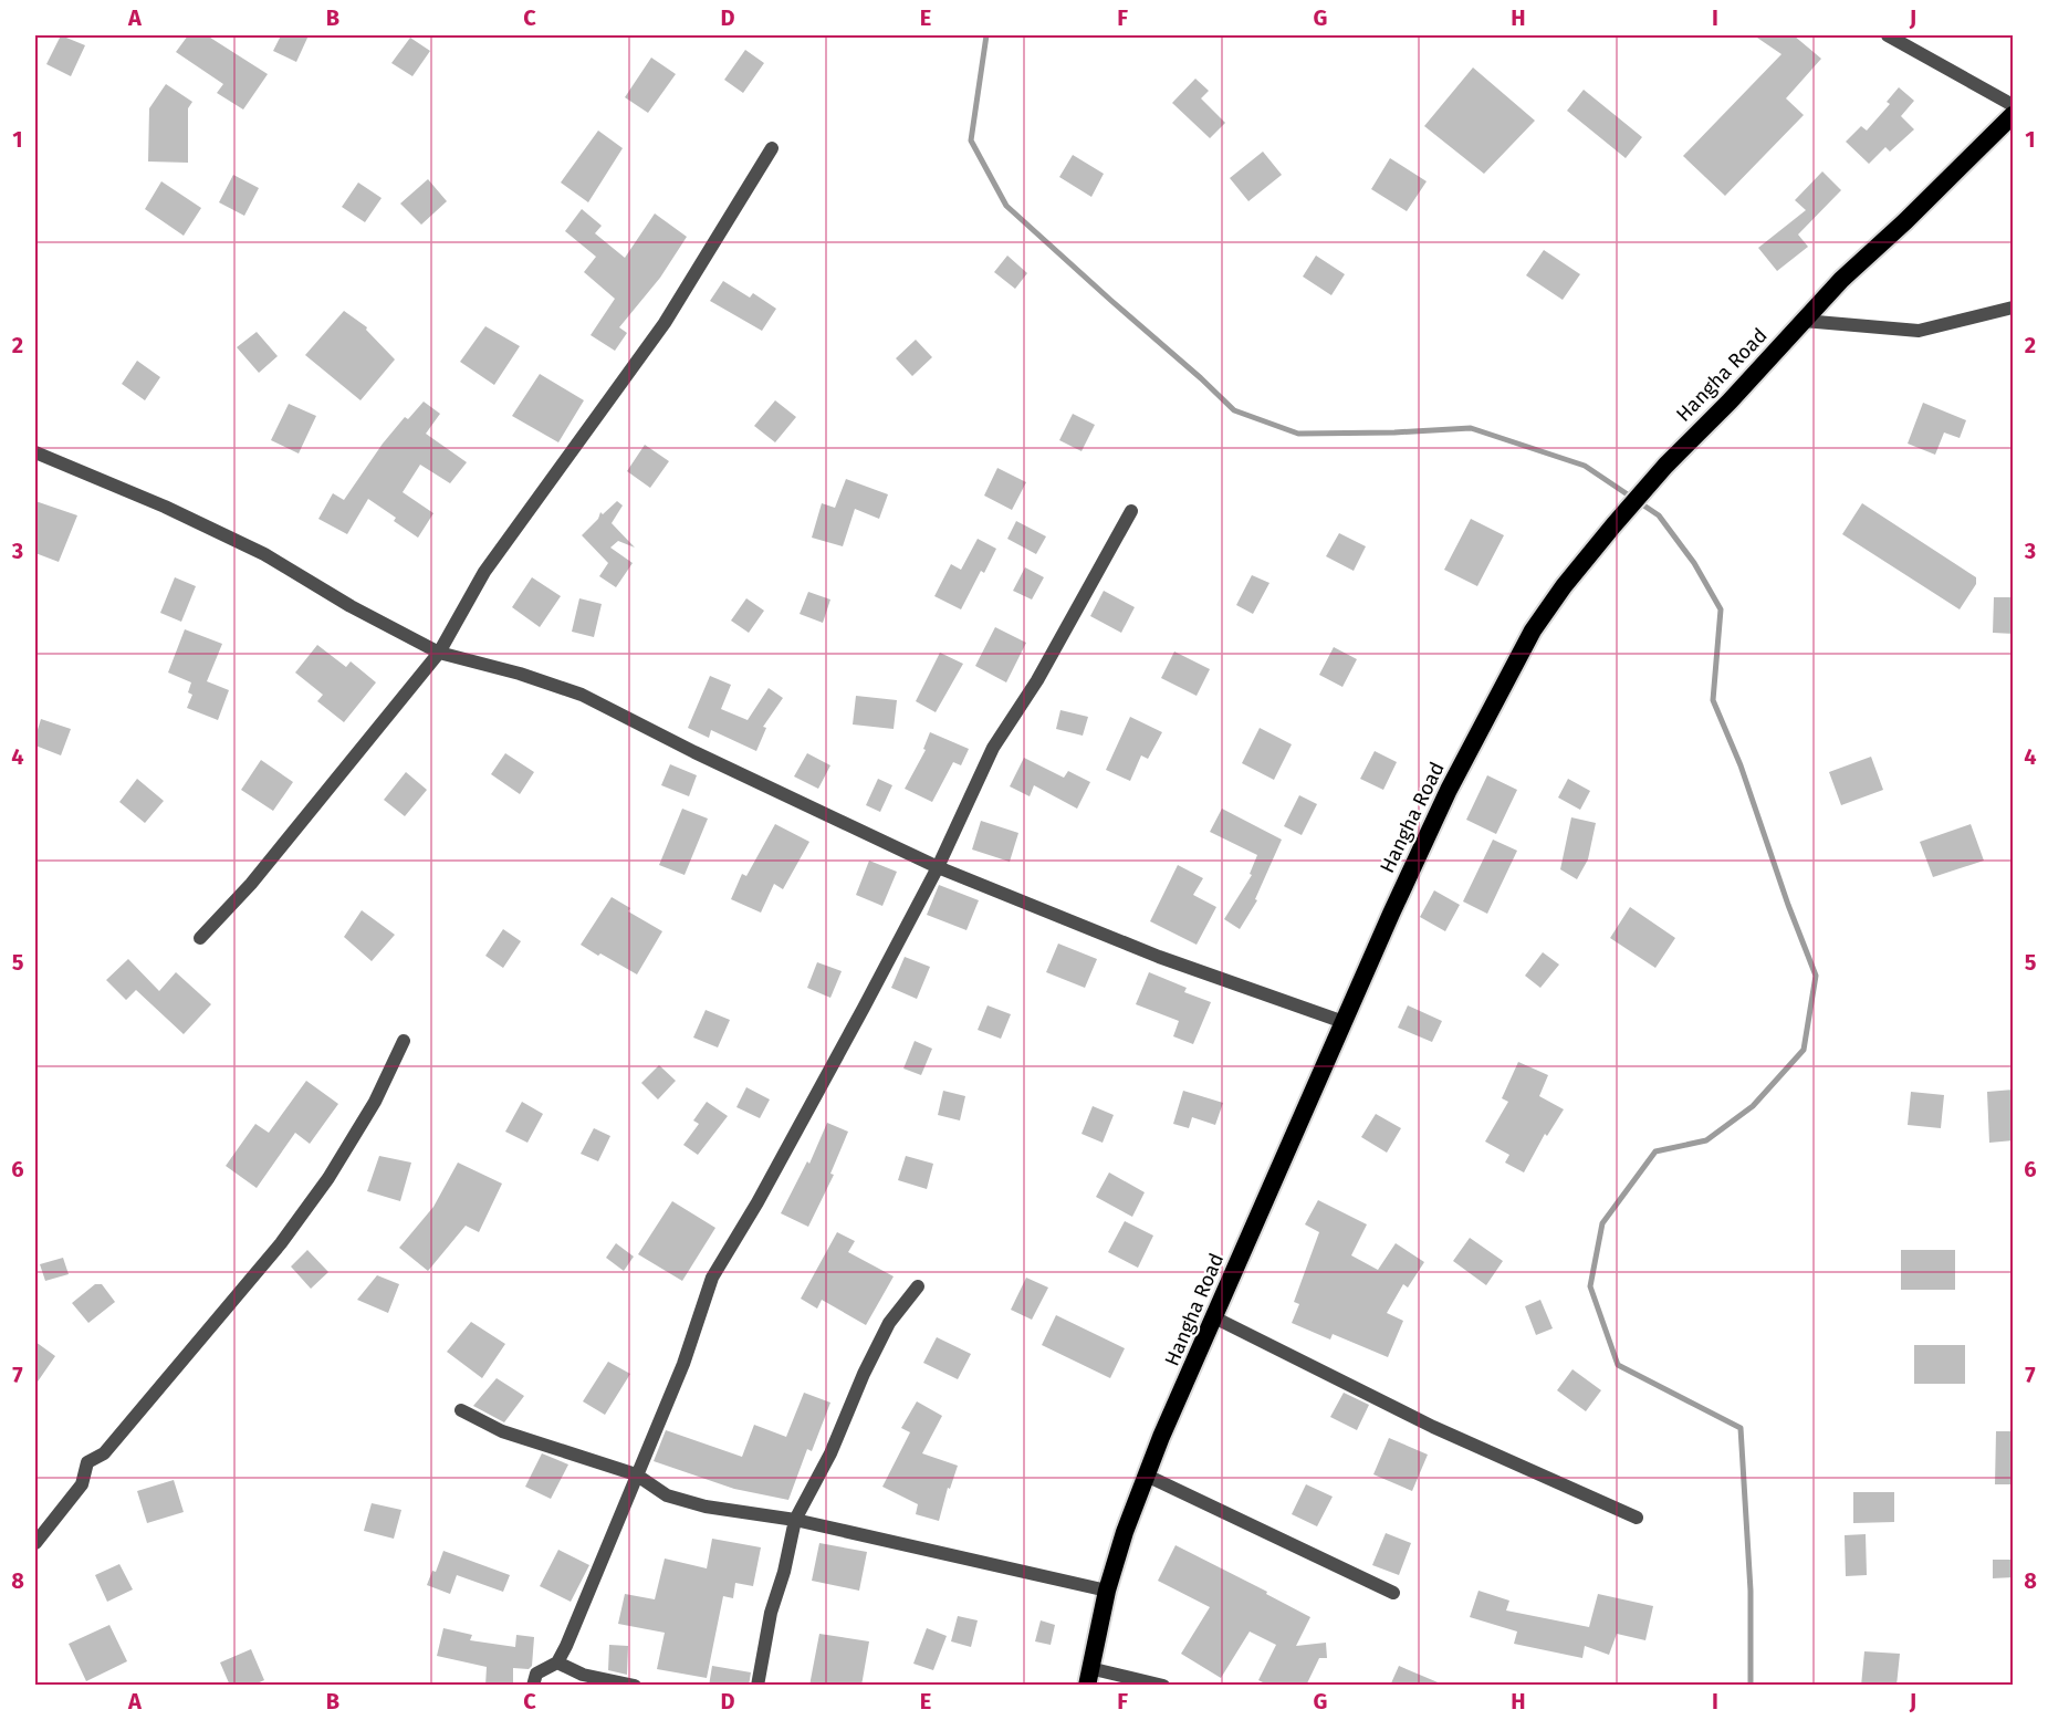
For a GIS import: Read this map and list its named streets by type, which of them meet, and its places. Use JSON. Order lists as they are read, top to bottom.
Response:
{
  "streets": {
    "highway": ["Hangha Road"]
  },
  "grid": {
    "columns": [
      "A",
      "B",
      "C",
      "D",
      "E",
      "F",
      "G",
      "H",
      "I",
      "J"
    ],
    "rows": [
      "1",
      "2",
      "3",
      "4",
      "5",
      "6",
      "7",
      "8"
    ]
  }
}
